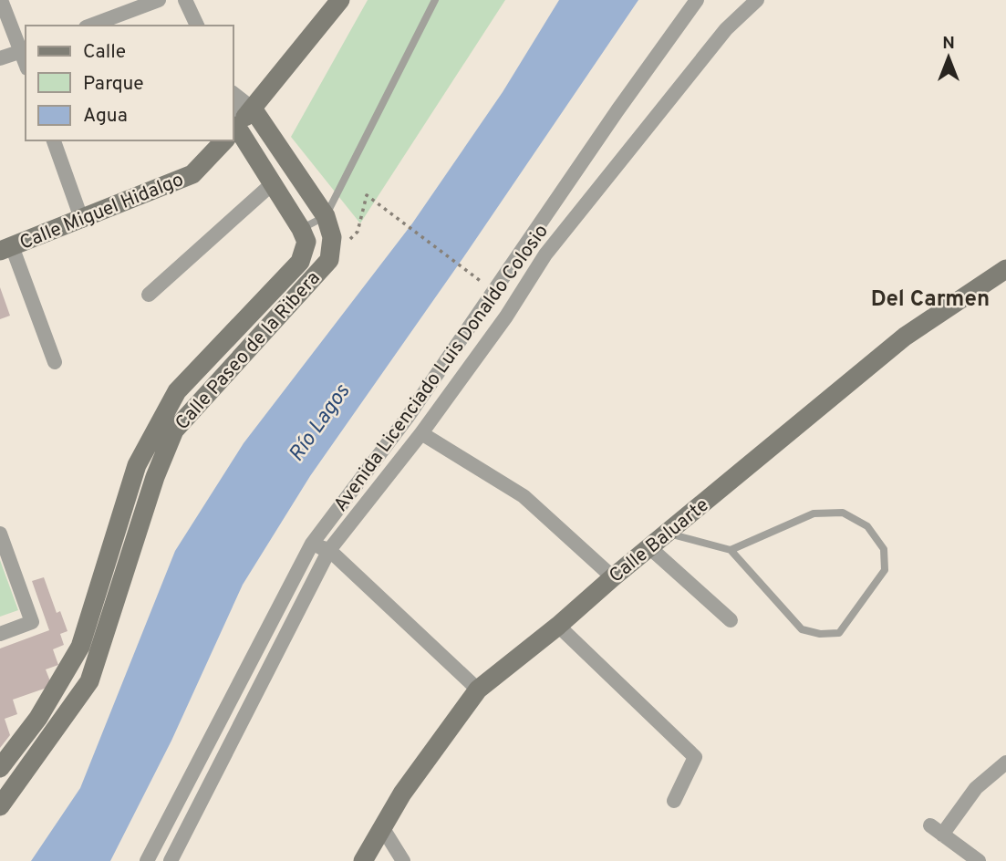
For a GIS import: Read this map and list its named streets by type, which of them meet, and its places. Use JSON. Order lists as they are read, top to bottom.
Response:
{
  "streets": {
    "street": [
      "Calle Miguel Hidalgo",
      "Calle Paseo de la Ribera",
      "Avenida Licenciado Luis Donaldo Colosio",
      "Calle Baluarte"
    ]
  },
  "districts": ["Del Carmen"],
  "water": ["Río Lagos"],
  "legend": ["Calle", "Parque", "Agua"],
  "north": "top"
}
